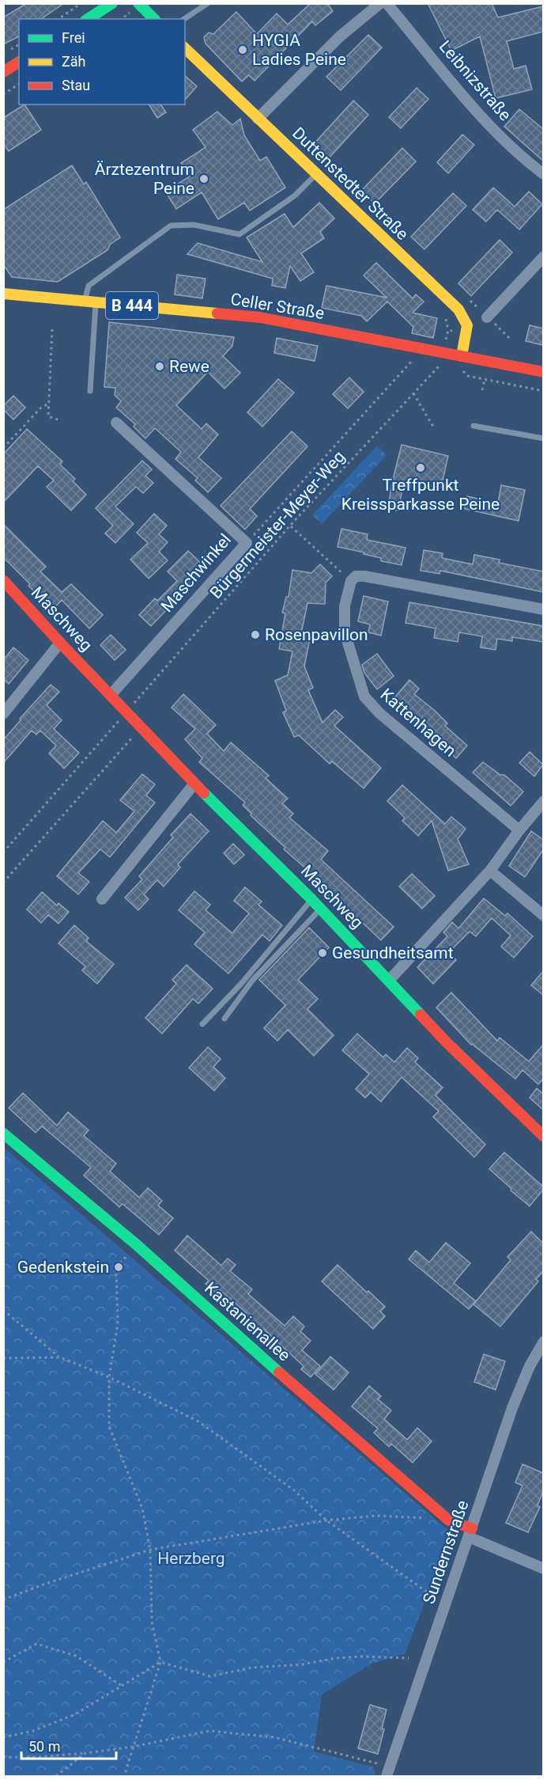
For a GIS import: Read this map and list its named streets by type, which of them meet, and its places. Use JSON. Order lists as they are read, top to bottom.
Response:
{
  "streets": {
    "street": [
      "Leibnizstraße",
      "Duttenstedter Straße",
      "B 444",
      "Celler Straße",
      "Maschwinkel",
      "Maschweg",
      "Kattenhagen",
      "Kastanienallee",
      "Sundernstraße"
    ],
    "path": ["Bürgermeister-Meyer-Weg"]
  },
  "crossings": [
    ["Duttenstedter Straße", "Celler Straße"],
    ["Bürgermeister-Meyer-Weg", "Maschweg"],
    ["Maschwinkel", "Maschweg"],
    ["Kastanienallee", "Sundernstraße"]
  ],
  "parks": ["Herzberg"],
  "places": [
    "HYGIA Ladies Peine",
    "Ärztezentrum Peine",
    "Rewe",
    "Treffpunkt Kreissparkasse Peine",
    "Rosenpavillon",
    "Gesundheitsamt",
    "Gedenkstein"
  ],
  "legend": ["Frei", "Zäh", "Stau"],
  "scale_bar": "50 m"
}
